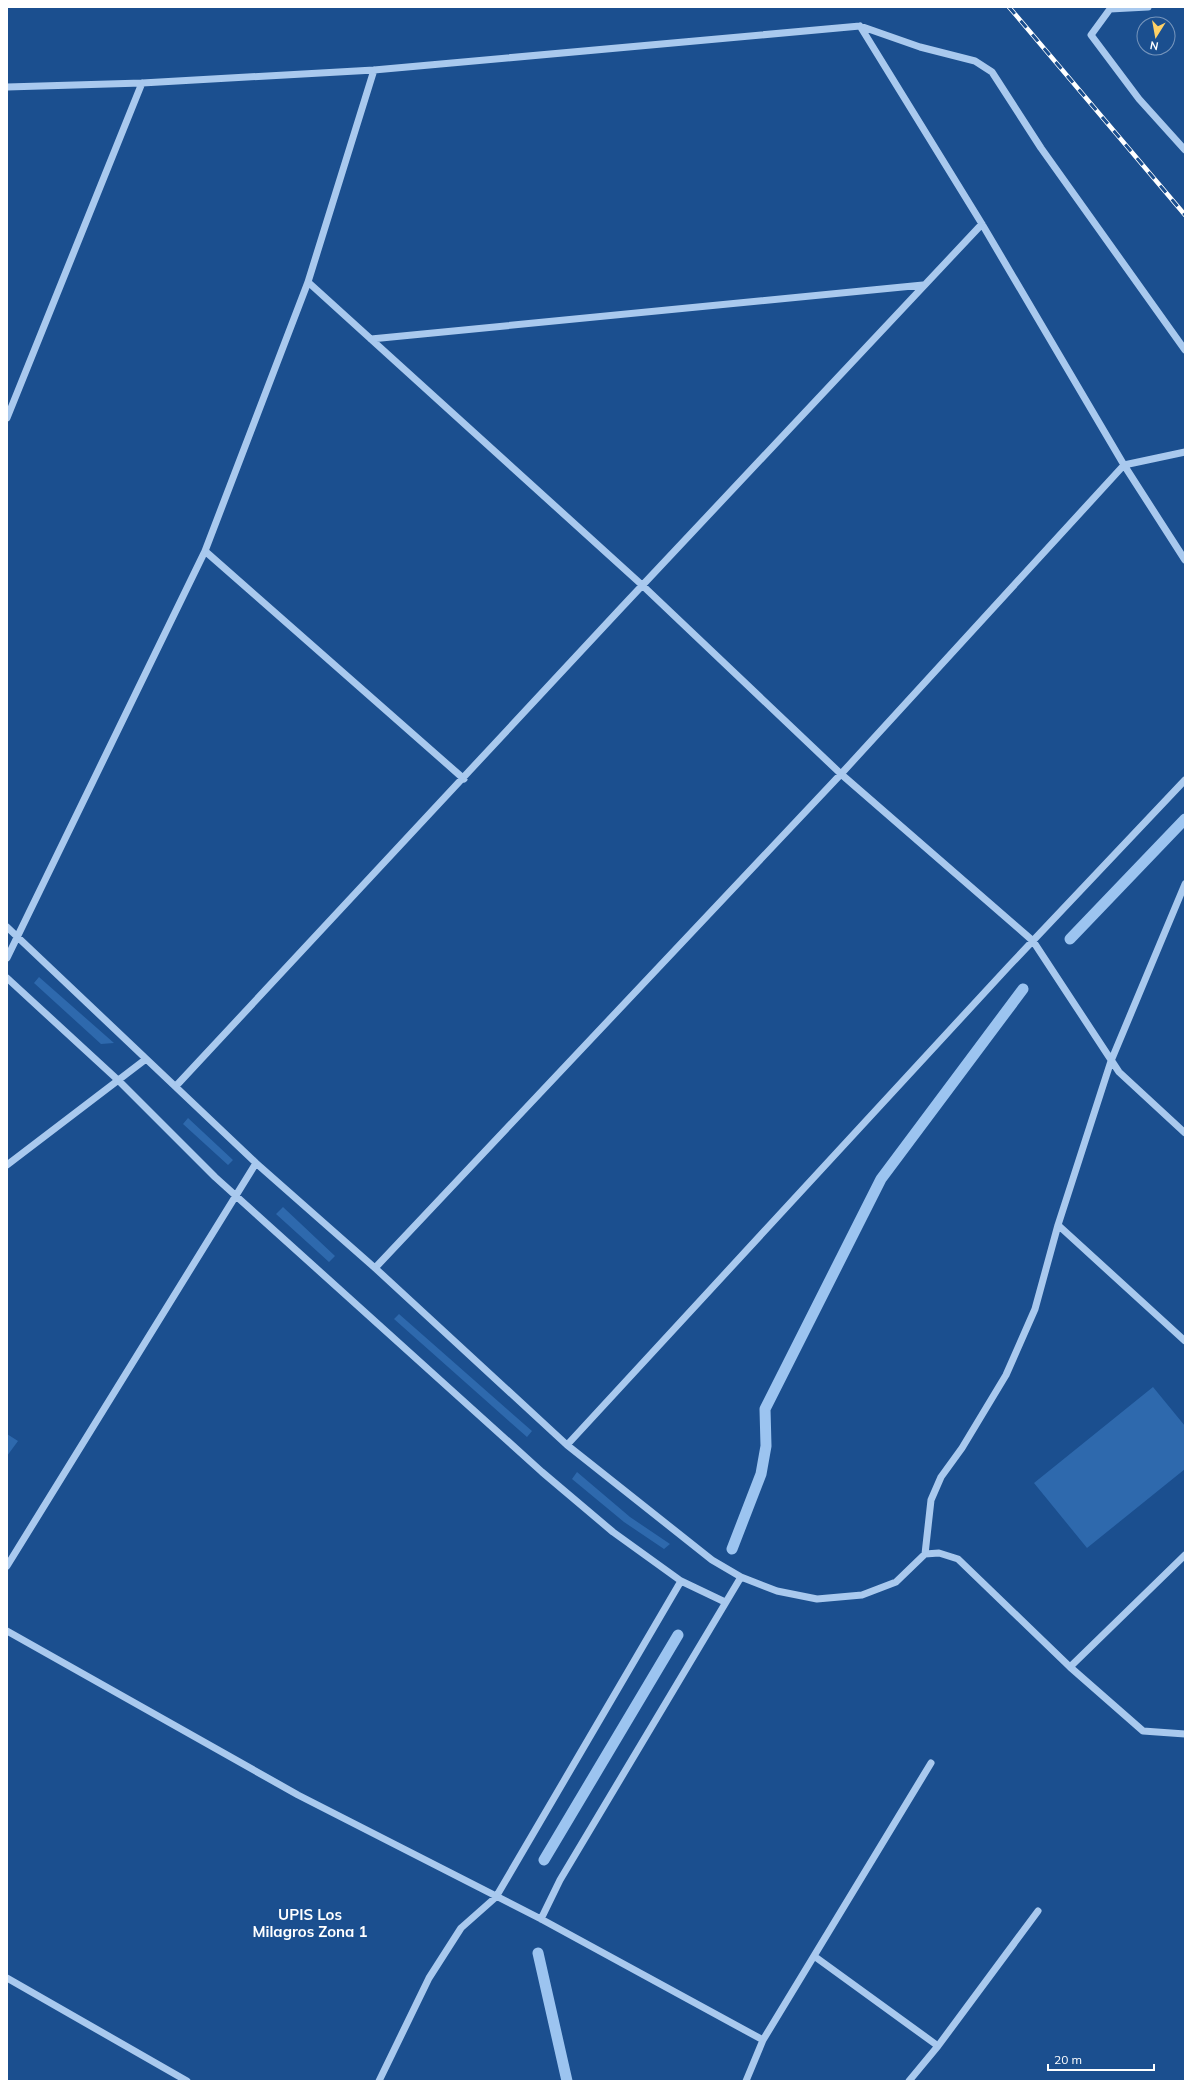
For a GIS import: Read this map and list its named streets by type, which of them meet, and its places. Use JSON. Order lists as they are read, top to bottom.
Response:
{
  "districts": ["UPIS Los Milagros Zona 1"],
  "scale_bar": "20 m",
  "north": "bottom"
}
